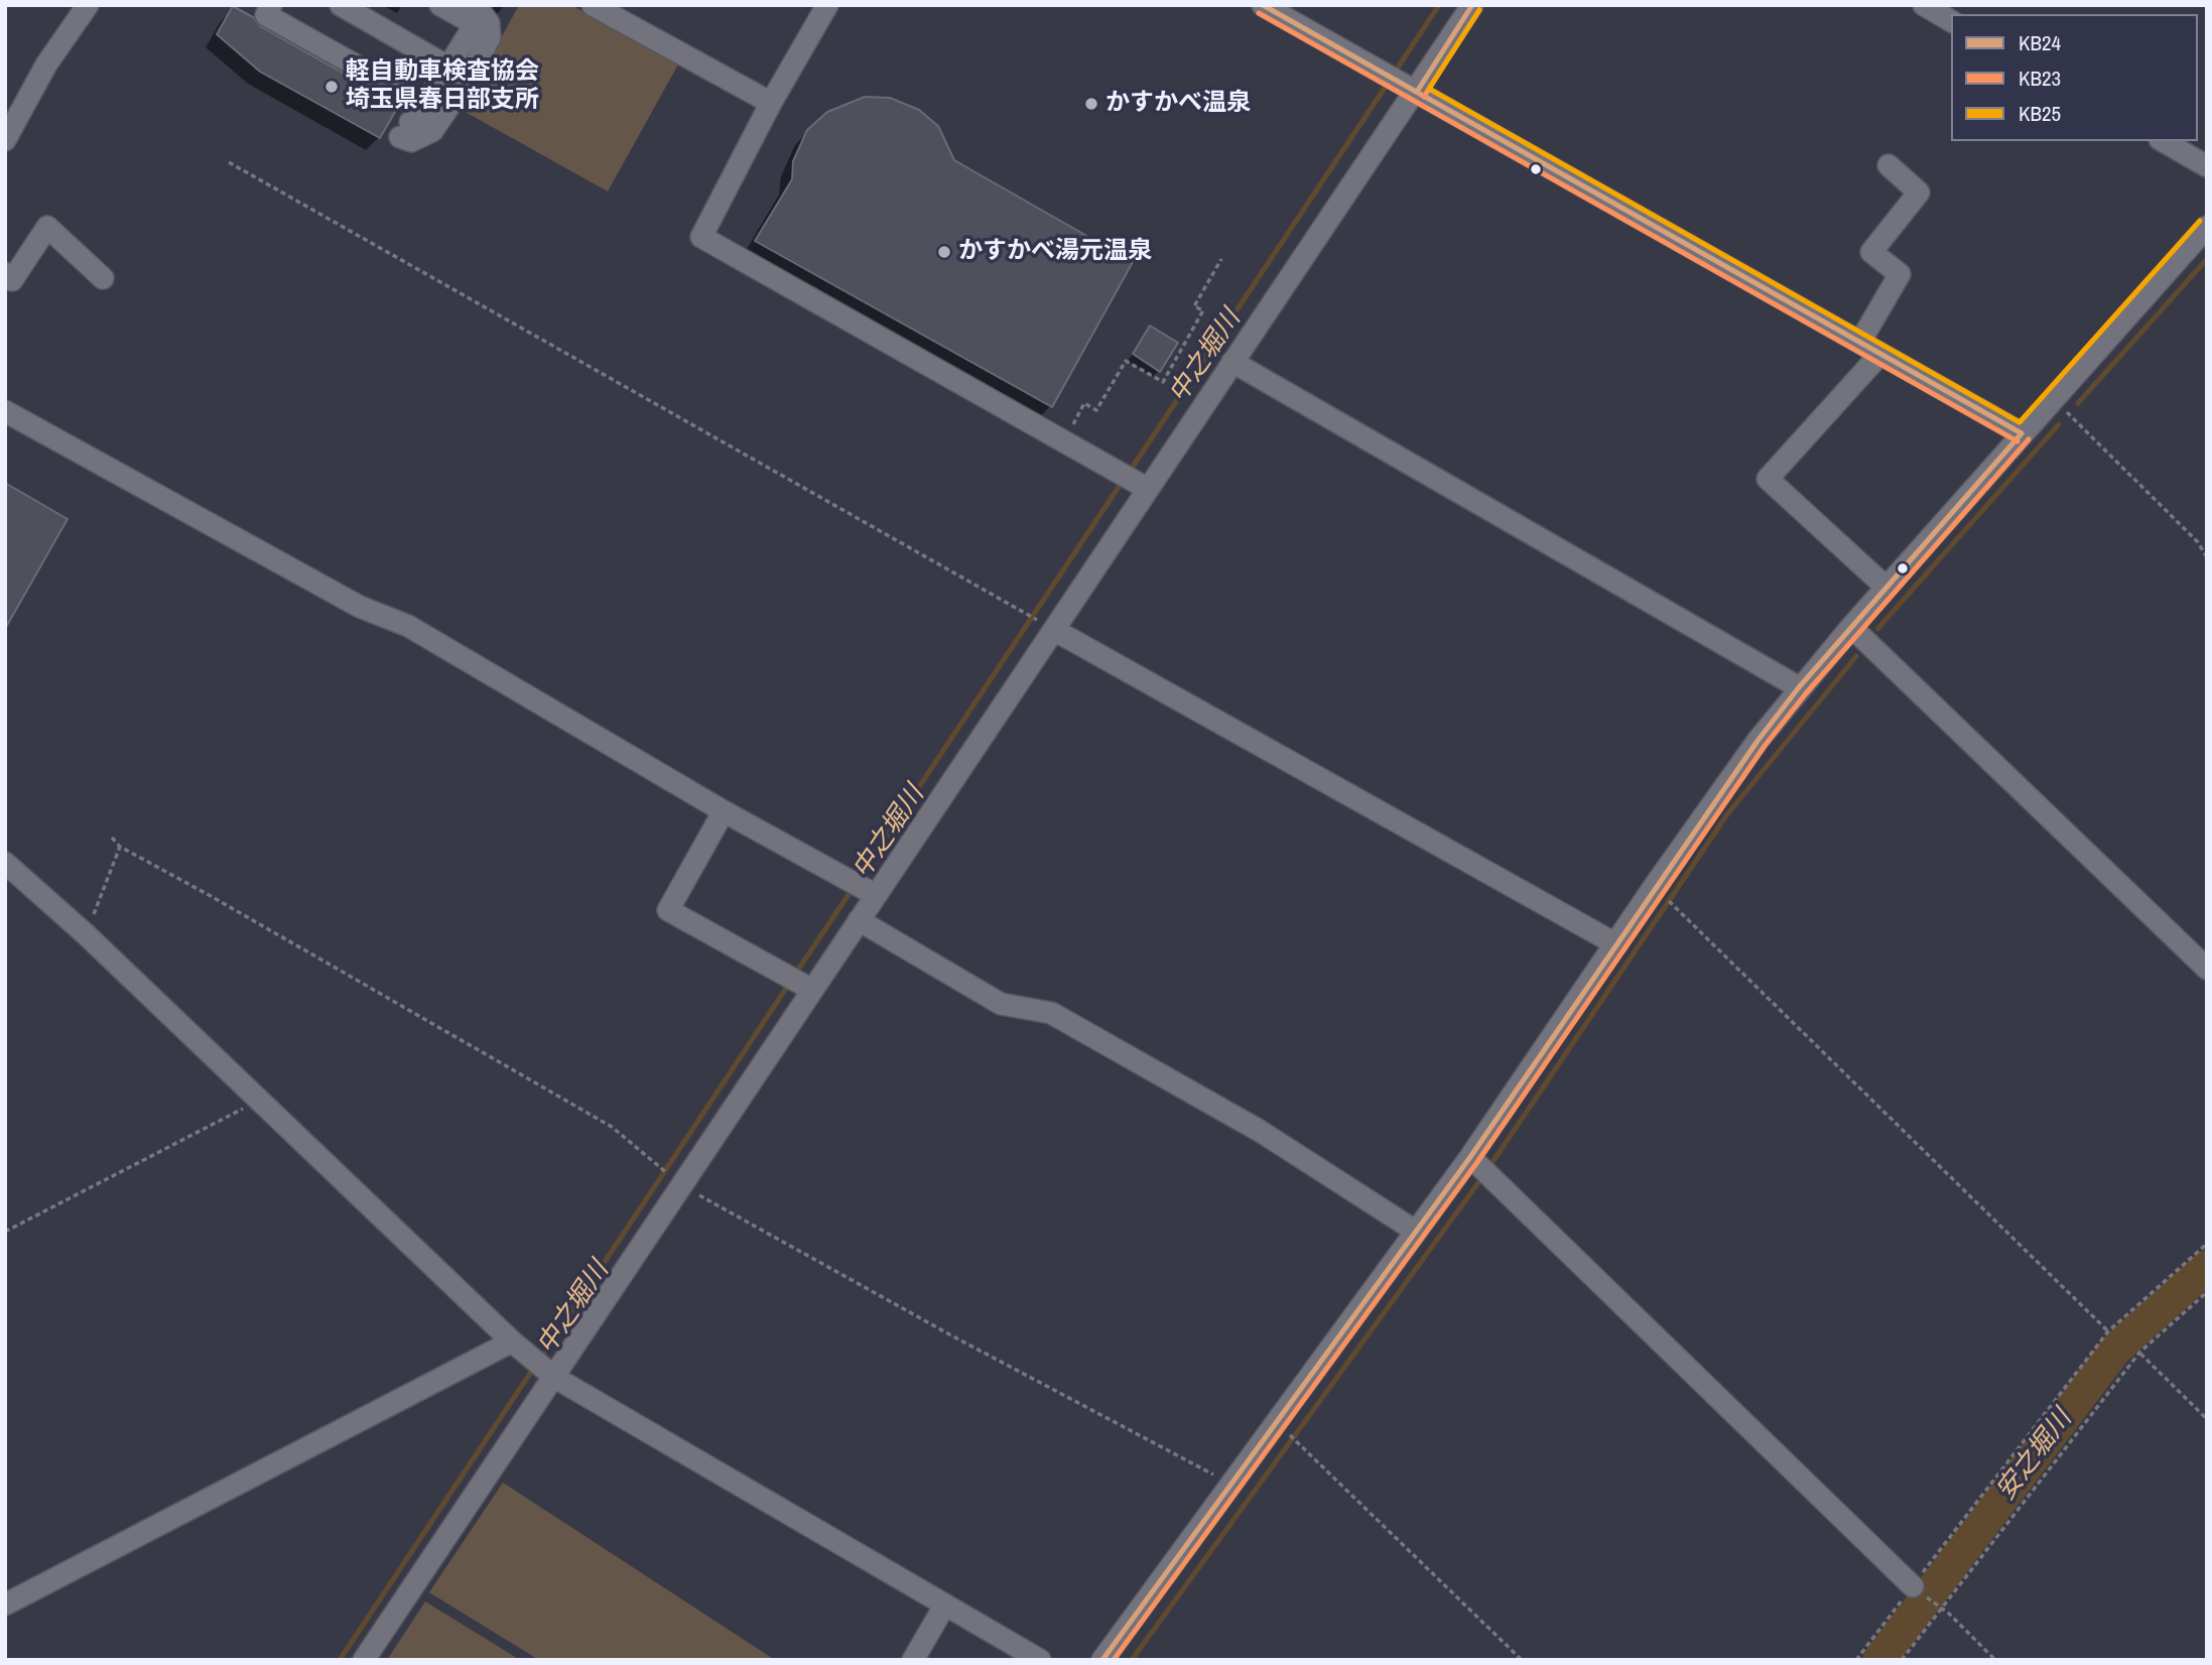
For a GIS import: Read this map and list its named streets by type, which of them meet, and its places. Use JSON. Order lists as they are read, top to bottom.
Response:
{
  "water": ["中之堀川", "安之堀川"],
  "places": ["軽自動車検査協会 埼玉県春日部支所", "かすかべ温泉", "かすかべ湯元温泉"],
  "lines": ["transit line KB24", "transit line KB23", "transit line KB25"],
  "legend": ["KB24", "KB23", "KB25"]
}
